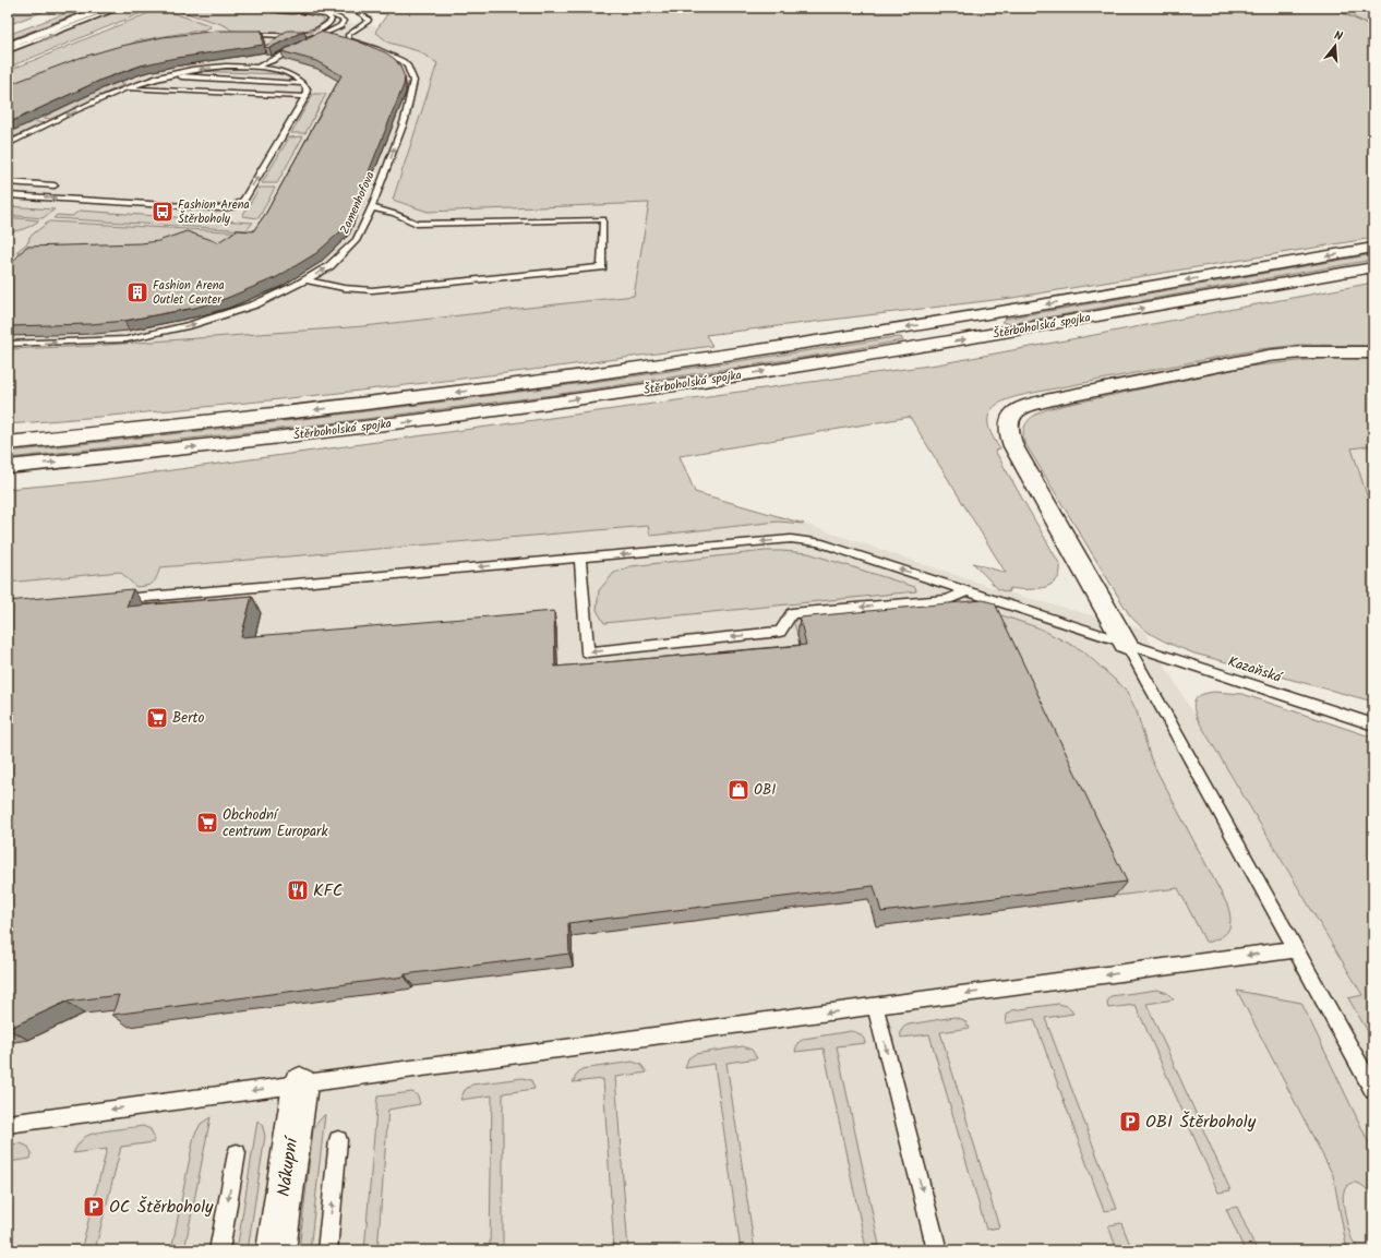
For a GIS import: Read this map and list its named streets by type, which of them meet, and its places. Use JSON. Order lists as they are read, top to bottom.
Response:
{
  "streets": {
    "main road": ["Štěrboholská spojka", "Nákupní"],
    "lane": ["Zamenhofova", "Kazaňská"]
  },
  "one_way": ["Kazaňská"],
  "places": {
    "bus stop": ["Fashion Arena Štěrboholy"],
    "building": ["Fashion Arena Outlet Center"],
    "supermarket": ["Berto", "Obchodní centrum Europark"],
    "shop": ["OBI"],
    "restaurant": ["KFC"],
    "parking": ["OBI Štěrboholy", "OC Štěrboholy"]
  },
  "north": "top"
}
